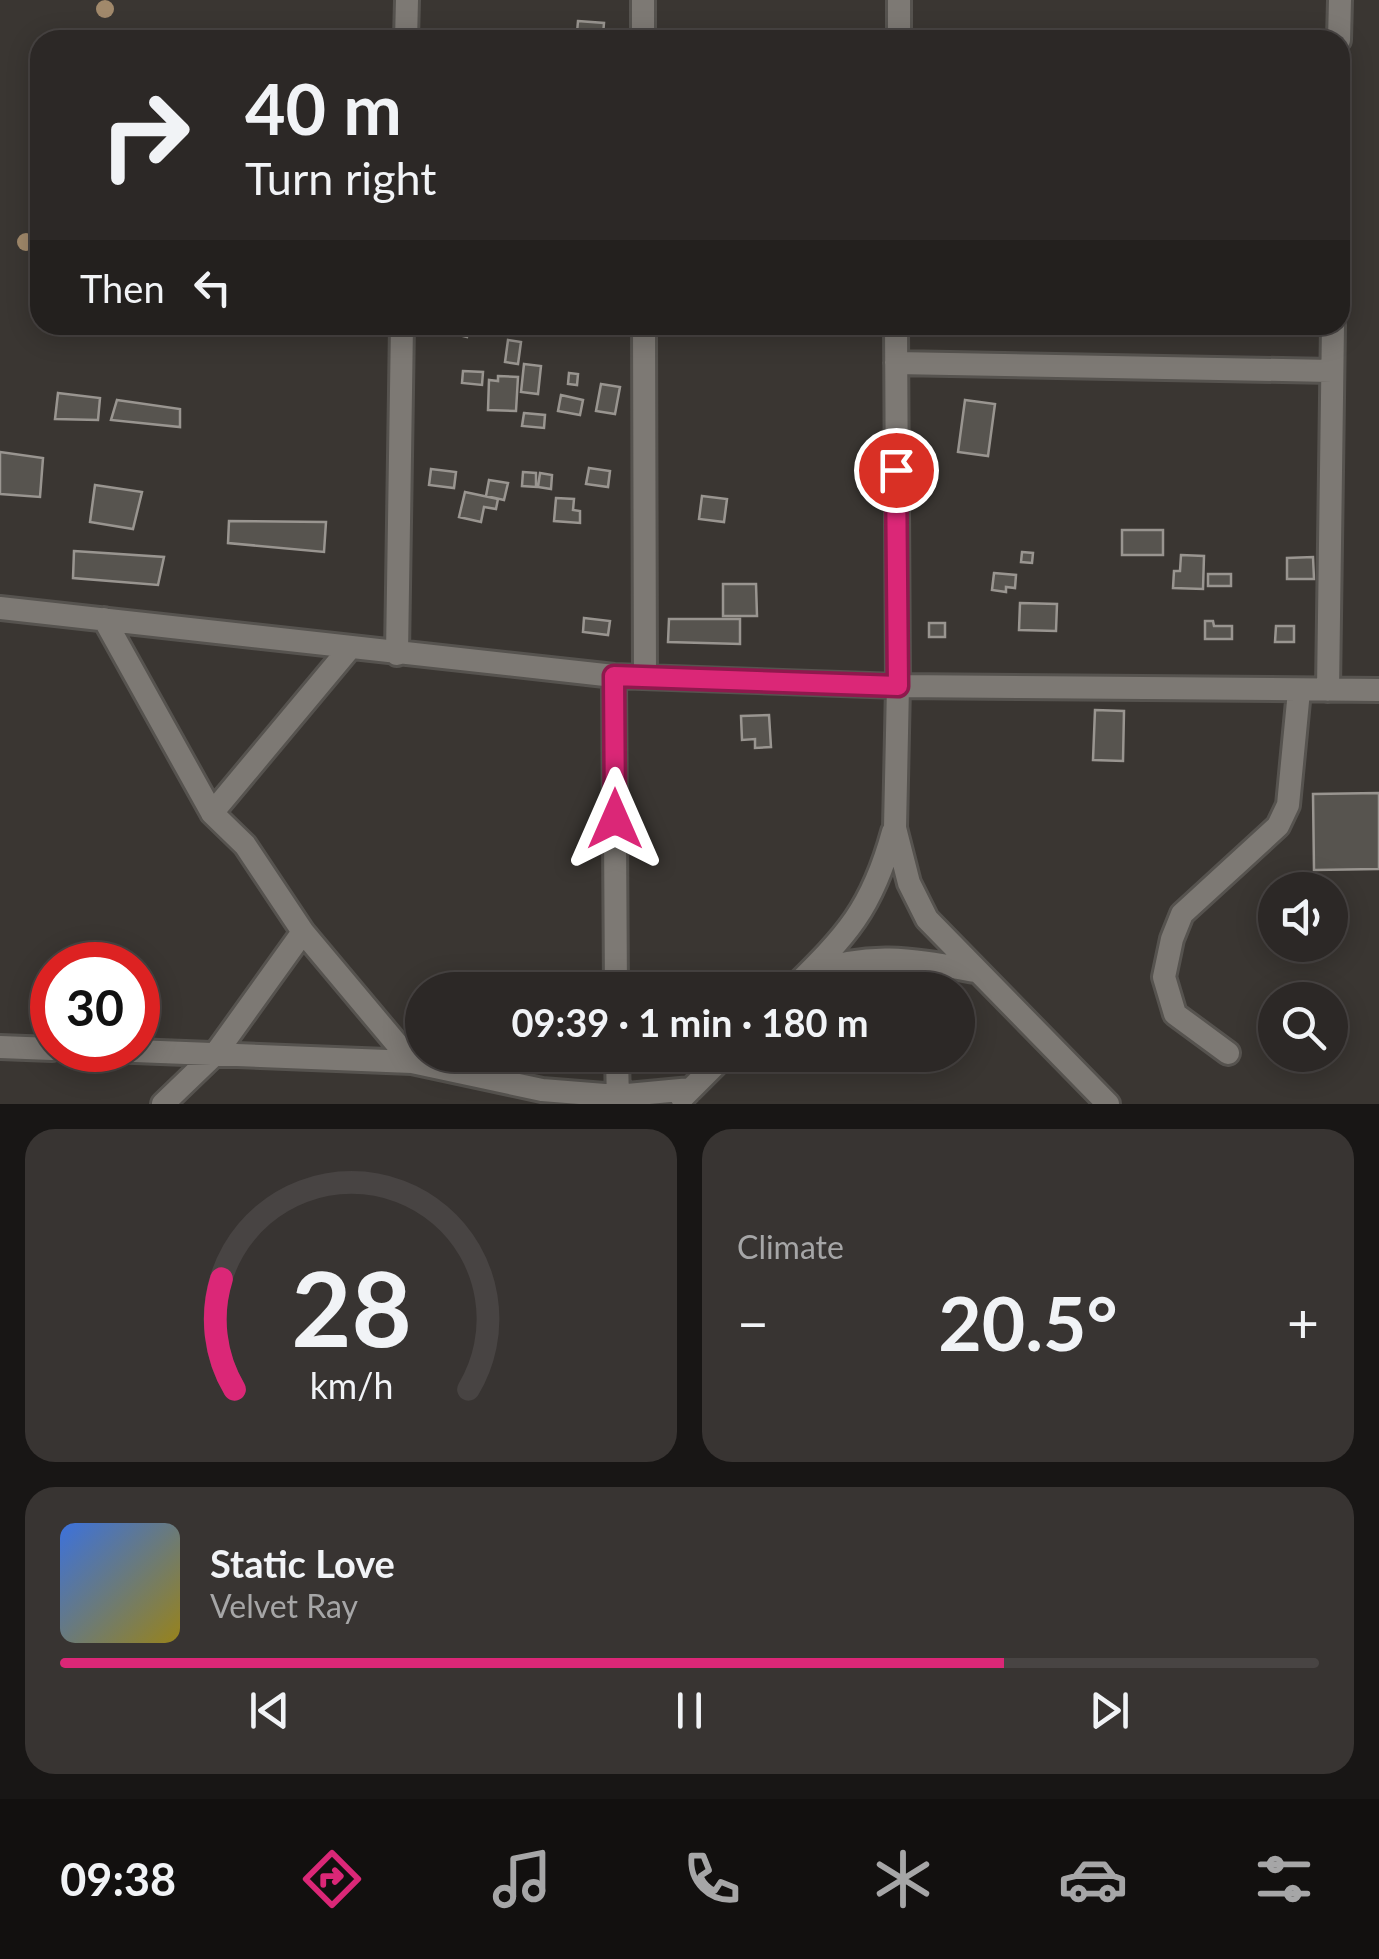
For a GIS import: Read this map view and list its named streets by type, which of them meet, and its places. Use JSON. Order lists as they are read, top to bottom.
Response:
{
  "page": {
    "turn": ["40 m", "Turn right"],
    "then": "Then",
    "limit": "30",
    "trip": "09:39 · 1 min · 180 m",
    "tile": "Climate",
    "heat": ["−", "20.5°", "+"],
    "song": ["Static Love", "Velvet Ray"],
    "tabs": "09:38",
    "gauge": ["28", "km/h"]
  }
}
